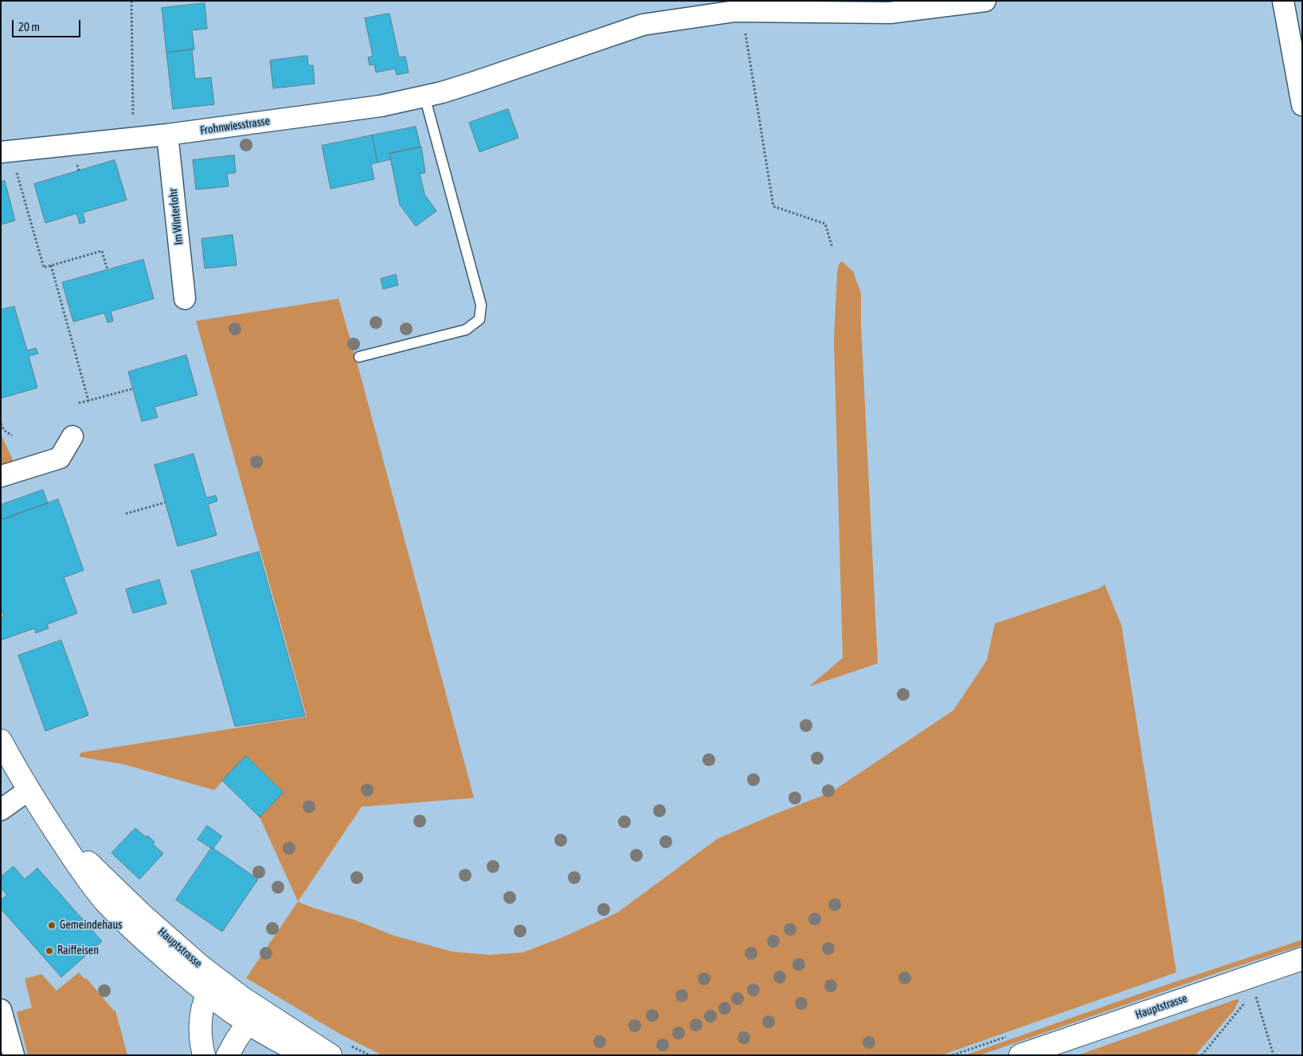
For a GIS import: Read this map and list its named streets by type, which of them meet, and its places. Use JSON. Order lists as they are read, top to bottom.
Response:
{
  "streets": {
    "main road": ["Hauptstrasse"],
    "street": ["Frohnwiesstrasse", "Im Winterlohr"]
  },
  "crossings": [
    ["Frohnwiesstrasse", "Im Winterlohr"]
  ],
  "places": ["Gemeindehaus", "Raiffeisen"],
  "scale_bar": "20 m"
}
